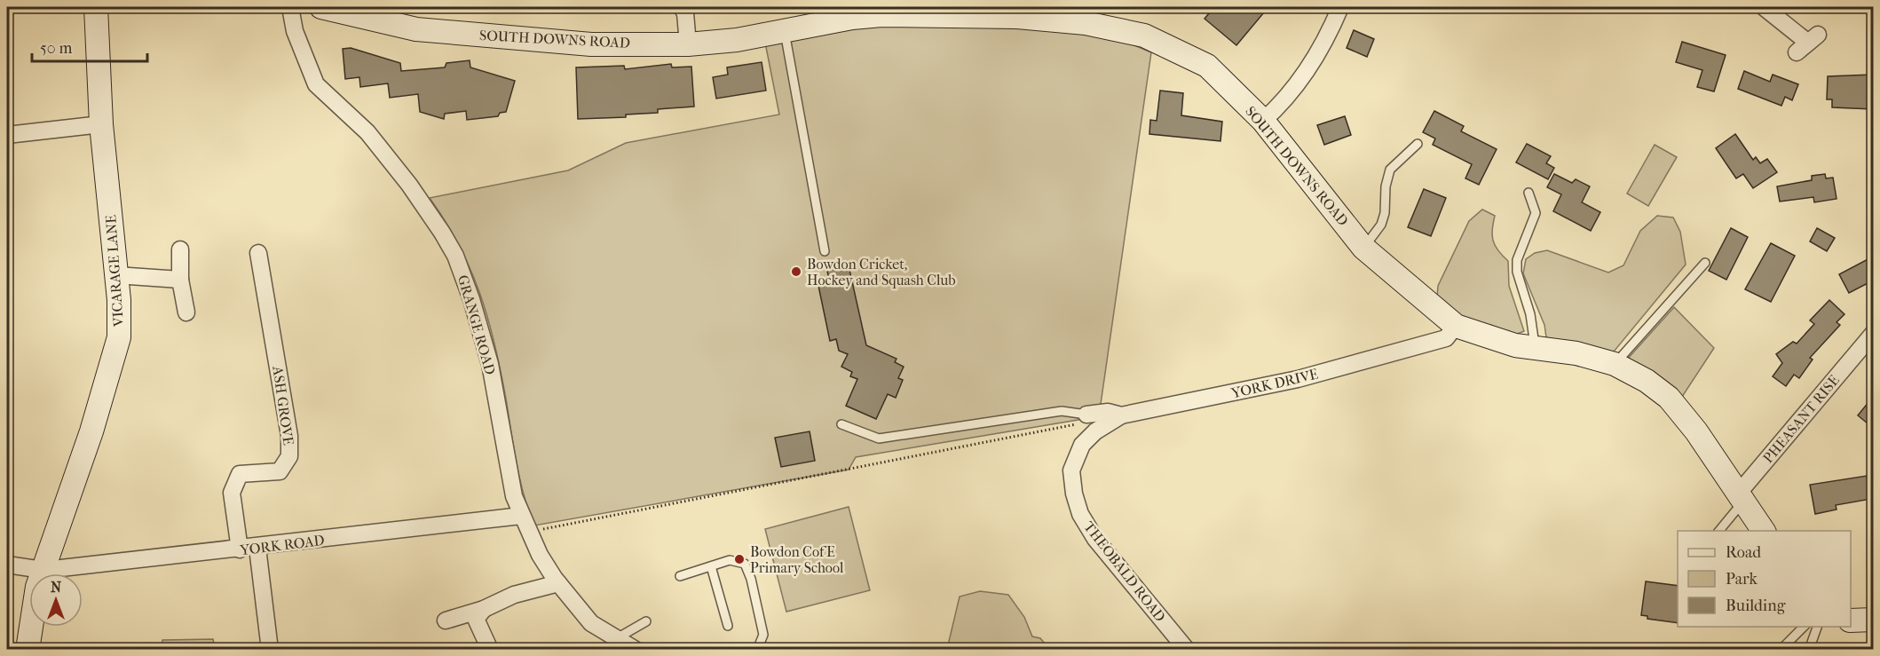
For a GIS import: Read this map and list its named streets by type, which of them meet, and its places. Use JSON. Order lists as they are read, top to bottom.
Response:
{
  "streets": {
    "main road": ["SOUTH DOWNS ROAD", "VICARAGE LANE"],
    "street": [
      "GRANGE ROAD",
      "YORK DRIVE",
      "ASH GROVE",
      "PHEASANT RISE",
      "YORK ROAD",
      "THEOBALD ROAD"
    ]
  },
  "crossings": [
    ["SOUTH DOWNS ROAD", "YORK DRIVE"],
    ["SOUTH DOWNS ROAD", "PHEASANT RISE"],
    ["VICARAGE LANE", "YORK ROAD"],
    ["GRANGE ROAD", "YORK ROAD"],
    ["YORK DRIVE", "THEOBALD ROAD"],
    ["ASH GROVE", "YORK ROAD"]
  ],
  "places": ["Bowdon Cricket, Hockey and Squash Club", "Bowdon CofE Primary School"],
  "legend": ["Road", "Park", "Building"],
  "scale_bar": "50 m",
  "north": "top"
}
